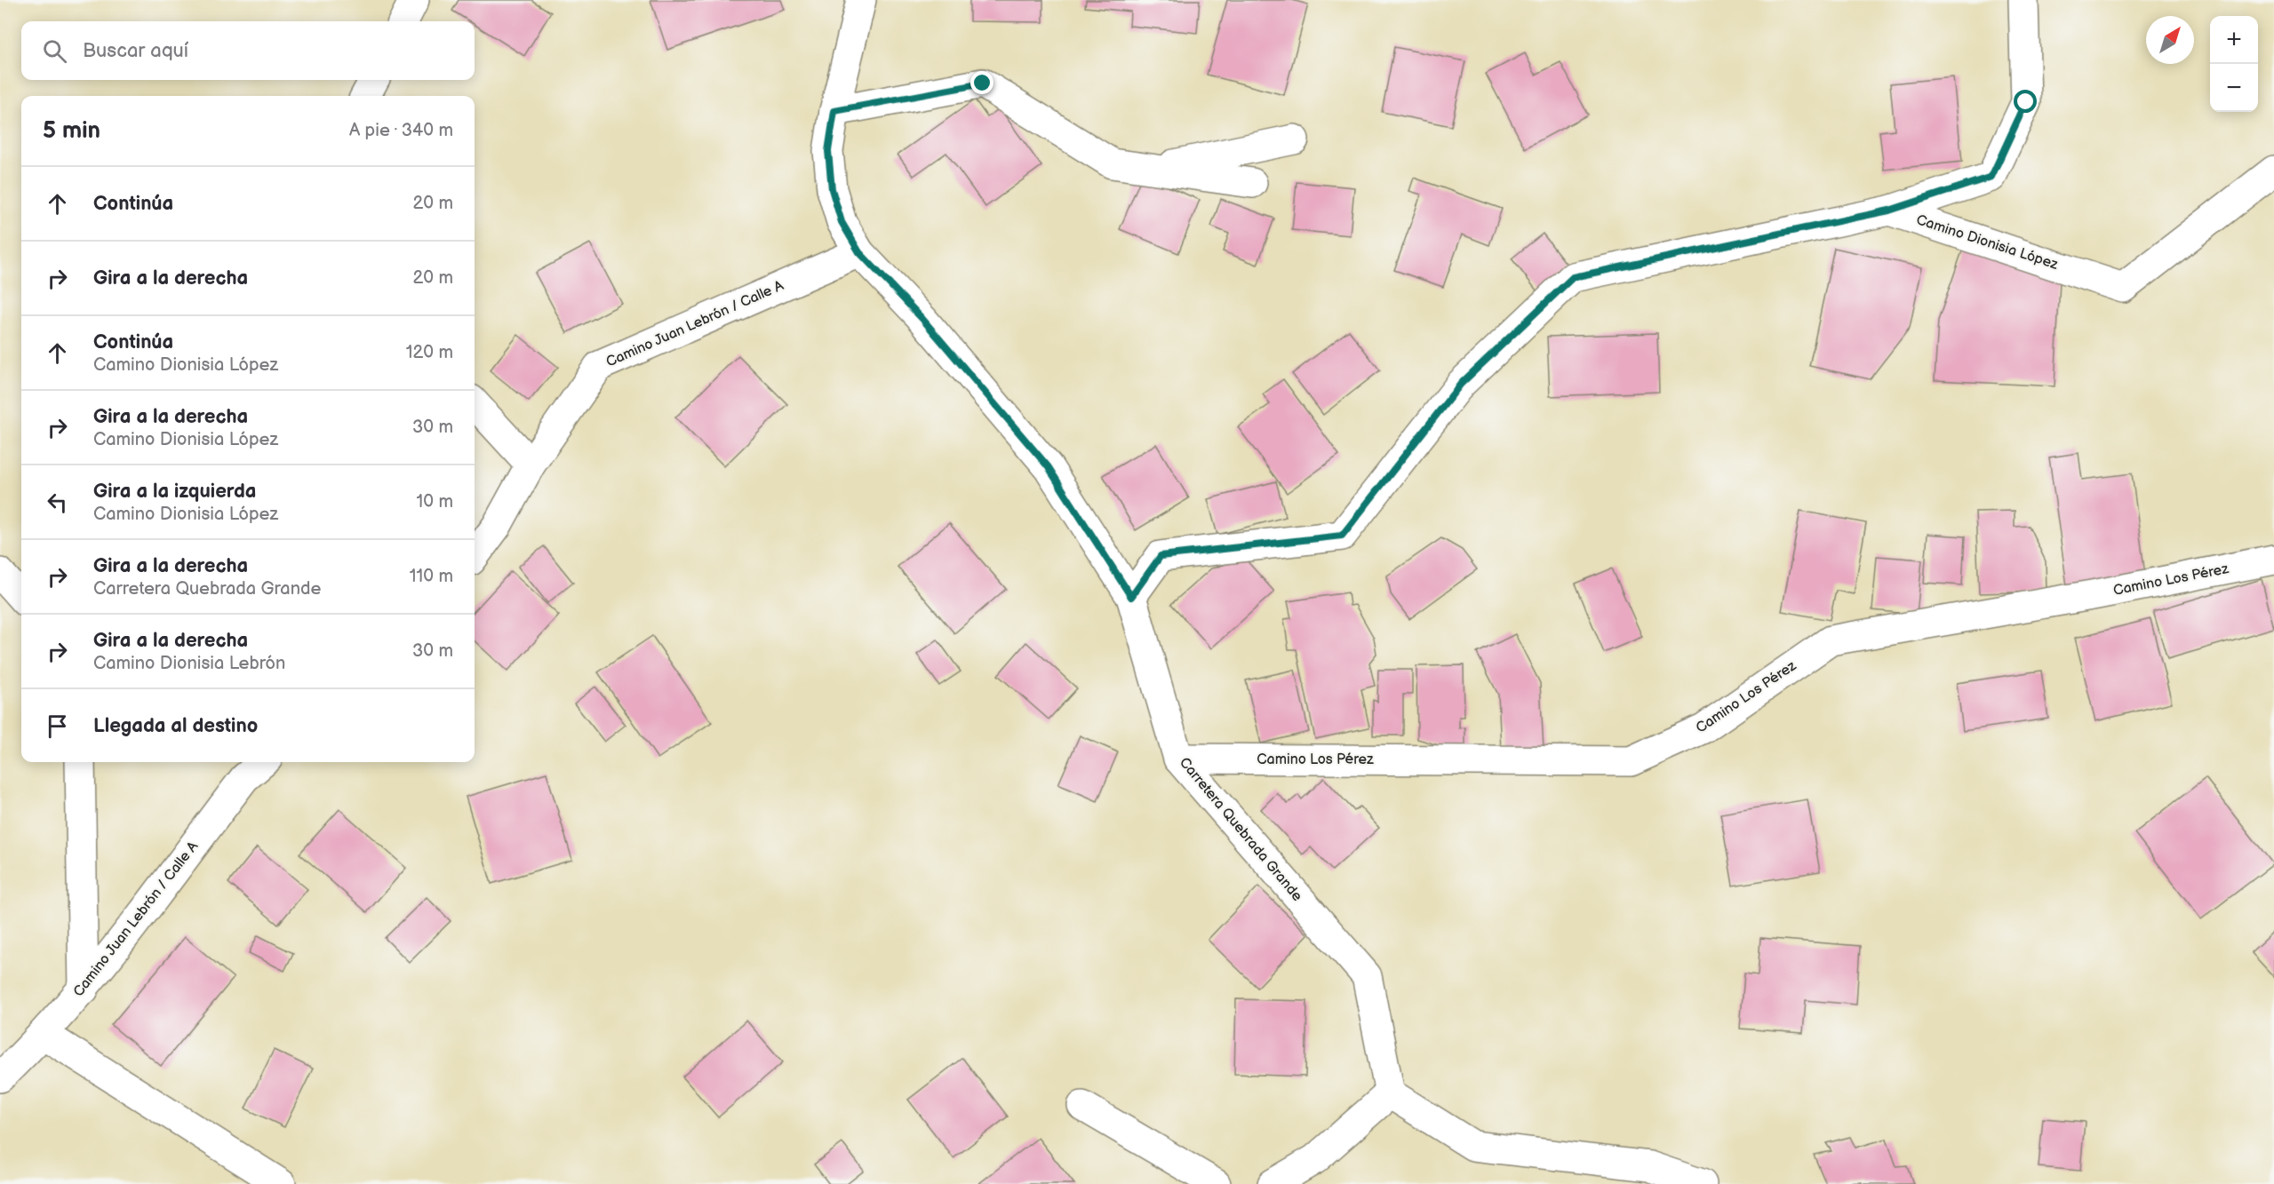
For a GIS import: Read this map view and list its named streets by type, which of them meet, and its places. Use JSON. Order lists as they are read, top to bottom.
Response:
{
  "streets": {
    "street": [
      "Camino Dionisia López",
      "Camino Juan Lebrón / Calle A",
      "Camino Los Pérez",
      "Carretera Quebrada Grande"
    ]
  },
  "crossings": [
    ["Camino Juan Lebrón / Calle A", "Carretera Quebrada Grande"],
    ["Camino Los Pérez", "Carretera Quebrada Grande"]
  ],
  "north": "top right",
  "page": {
    "map_buttons": ["+", "−"],
    "search": "Buscar aquí",
    "heading": ["5 min", "A pie · 340 m"],
    "list": [
      ["Continúa", "20 m"],
      ["Gira a la derecha", "20 m"],
      ["Continúa", "Camino Dionisia López", "120 m"],
      ["Gira a la derecha", "Camino Dionisia López", "30 m"],
      ["Gira a la izquierda", "Camino Dionisia López", "10 m"],
      ["Gira a la derecha", "Carretera Quebrada Grande", "110 m"],
      ["Gira a la derecha", "Camino Dionisia Lebrón", "30 m"],
      "Llegada al destino"
    ]
  }
}
